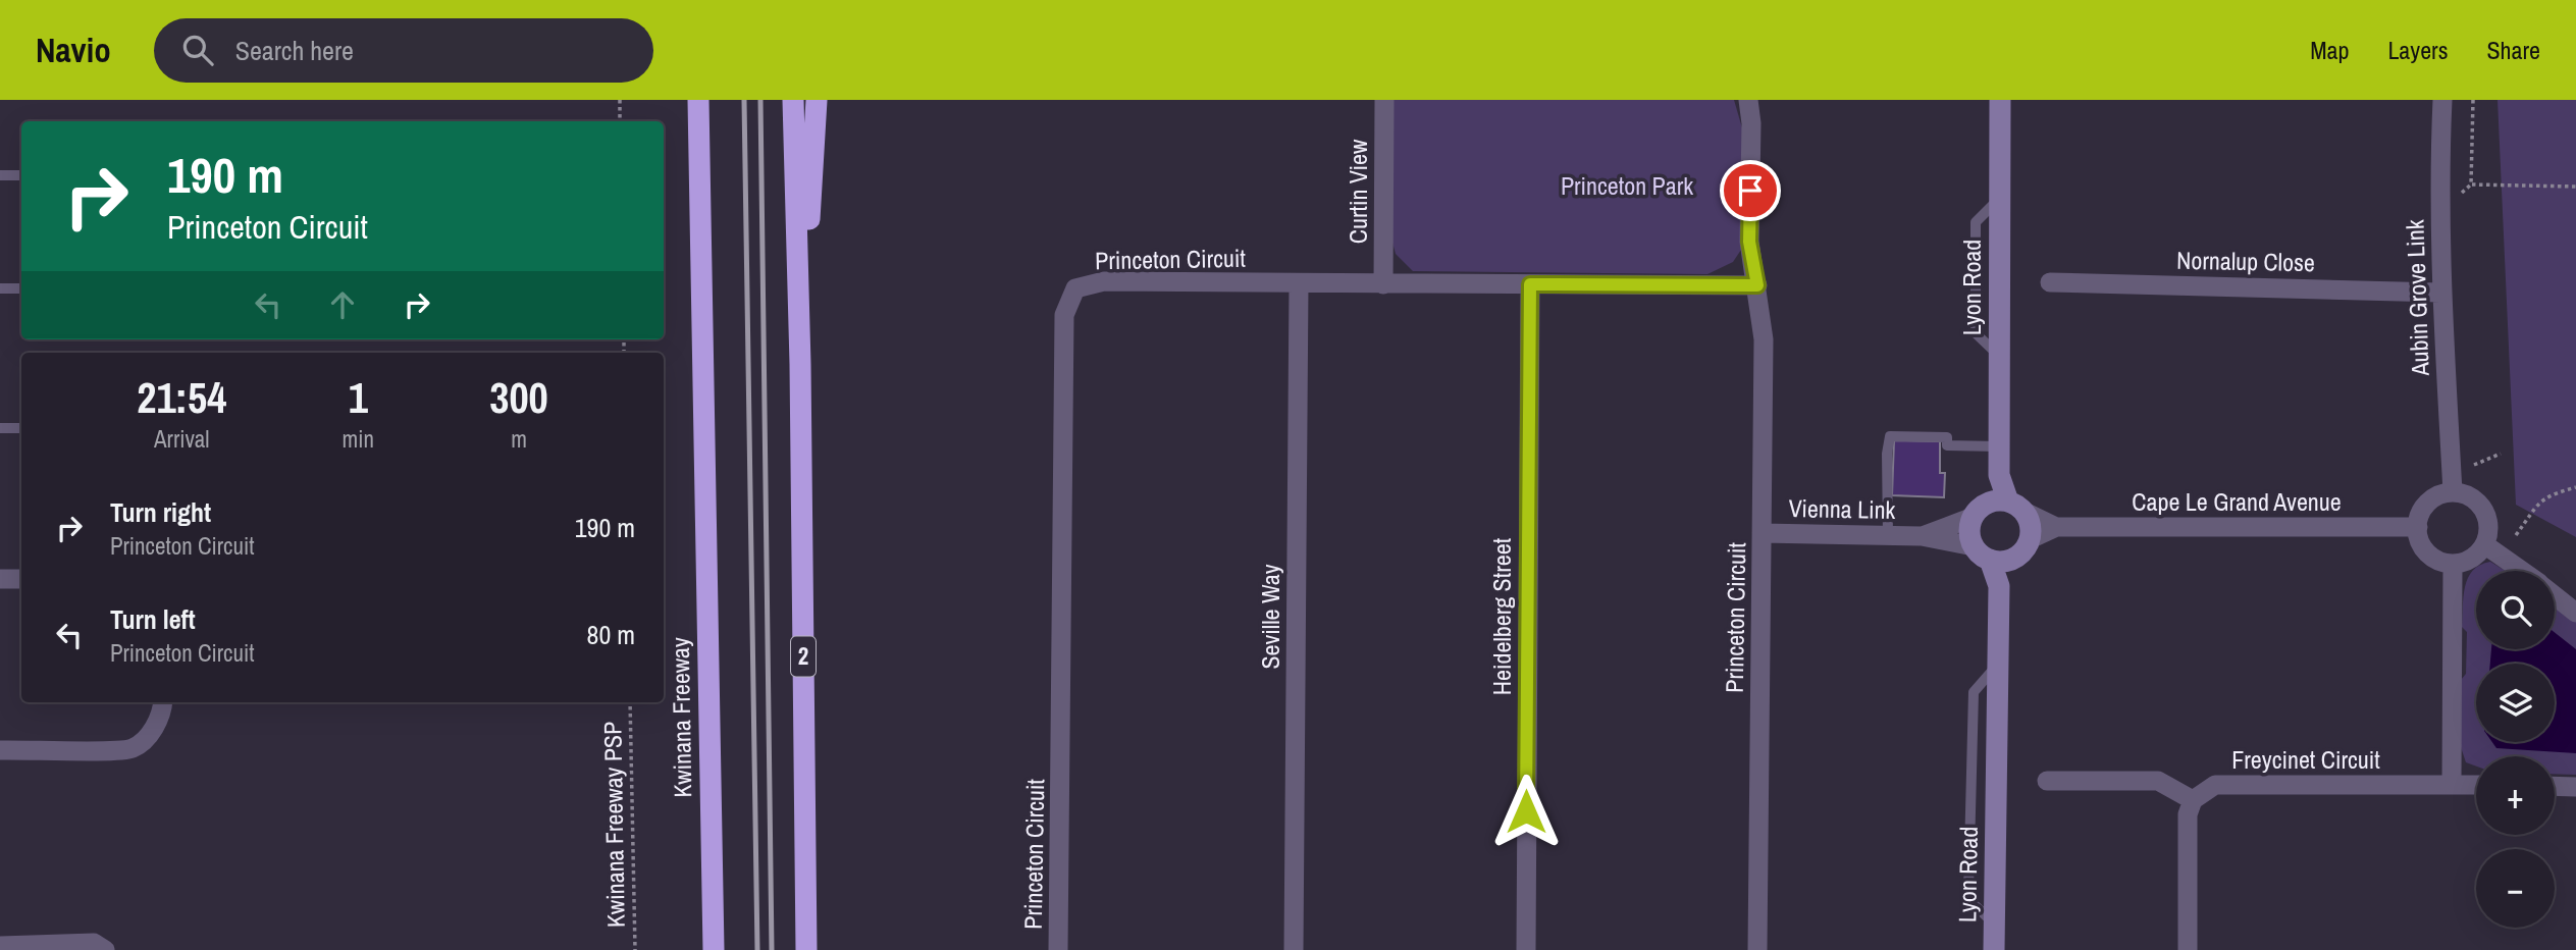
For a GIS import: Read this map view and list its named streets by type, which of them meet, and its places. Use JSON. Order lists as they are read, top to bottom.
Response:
{
  "streets": {
    "highway": ["2", "Kwinana Freeway"],
    "street": [
      "Curtin View",
      "Princeton Circuit",
      "Nornalup Close",
      "Lyon Road",
      "Aubin Grove Link",
      "Cape Le Grand Avenue",
      "Vienna Link",
      "Seville Way",
      "Heidelberg Street",
      "Freycinet Circuit"
    ],
    "path": ["Kwinana Freeway PSP"]
  },
  "crossings": [
    ["Curtin View", "Princeton Circuit"],
    ["Princeton Circuit", "Vienna Link"],
    ["Princeton Circuit", "Seville Way"],
    ["Princeton Circuit", "Heidelberg Street"],
    ["Nornalup Close", "Aubin Grove Link"],
    ["Lyon Road", "Cape Le Grand Avenue"],
    ["Lyon Road", "Vienna Link"],
    ["Aubin Grove Link", "Cape Le Grand Avenue"],
    ["Cape Le Grand Avenue", "Vienna Link"]
  ],
  "parks": ["Princeton Park"],
  "page": {
    "header": "Navio",
    "search": "Search here",
    "nav": ["Map", "Layers", "Share"],
    "turn": ["190 m", "Princeton Circuit"],
    "eta": [
      "21:54",
      "Arrival",
      "1",
      "min",
      "300",
      "m"
    ],
    "list": [
      {
        "name": "Turn right",
        "note": "Princeton Circuit",
        "value": "190 m"
      },
      {
        "name": "Turn left",
        "note": "Princeton Circuit",
        "value": "80 m"
      }
    ],
    "map_buttons": ["+", "−"]
  }
}
